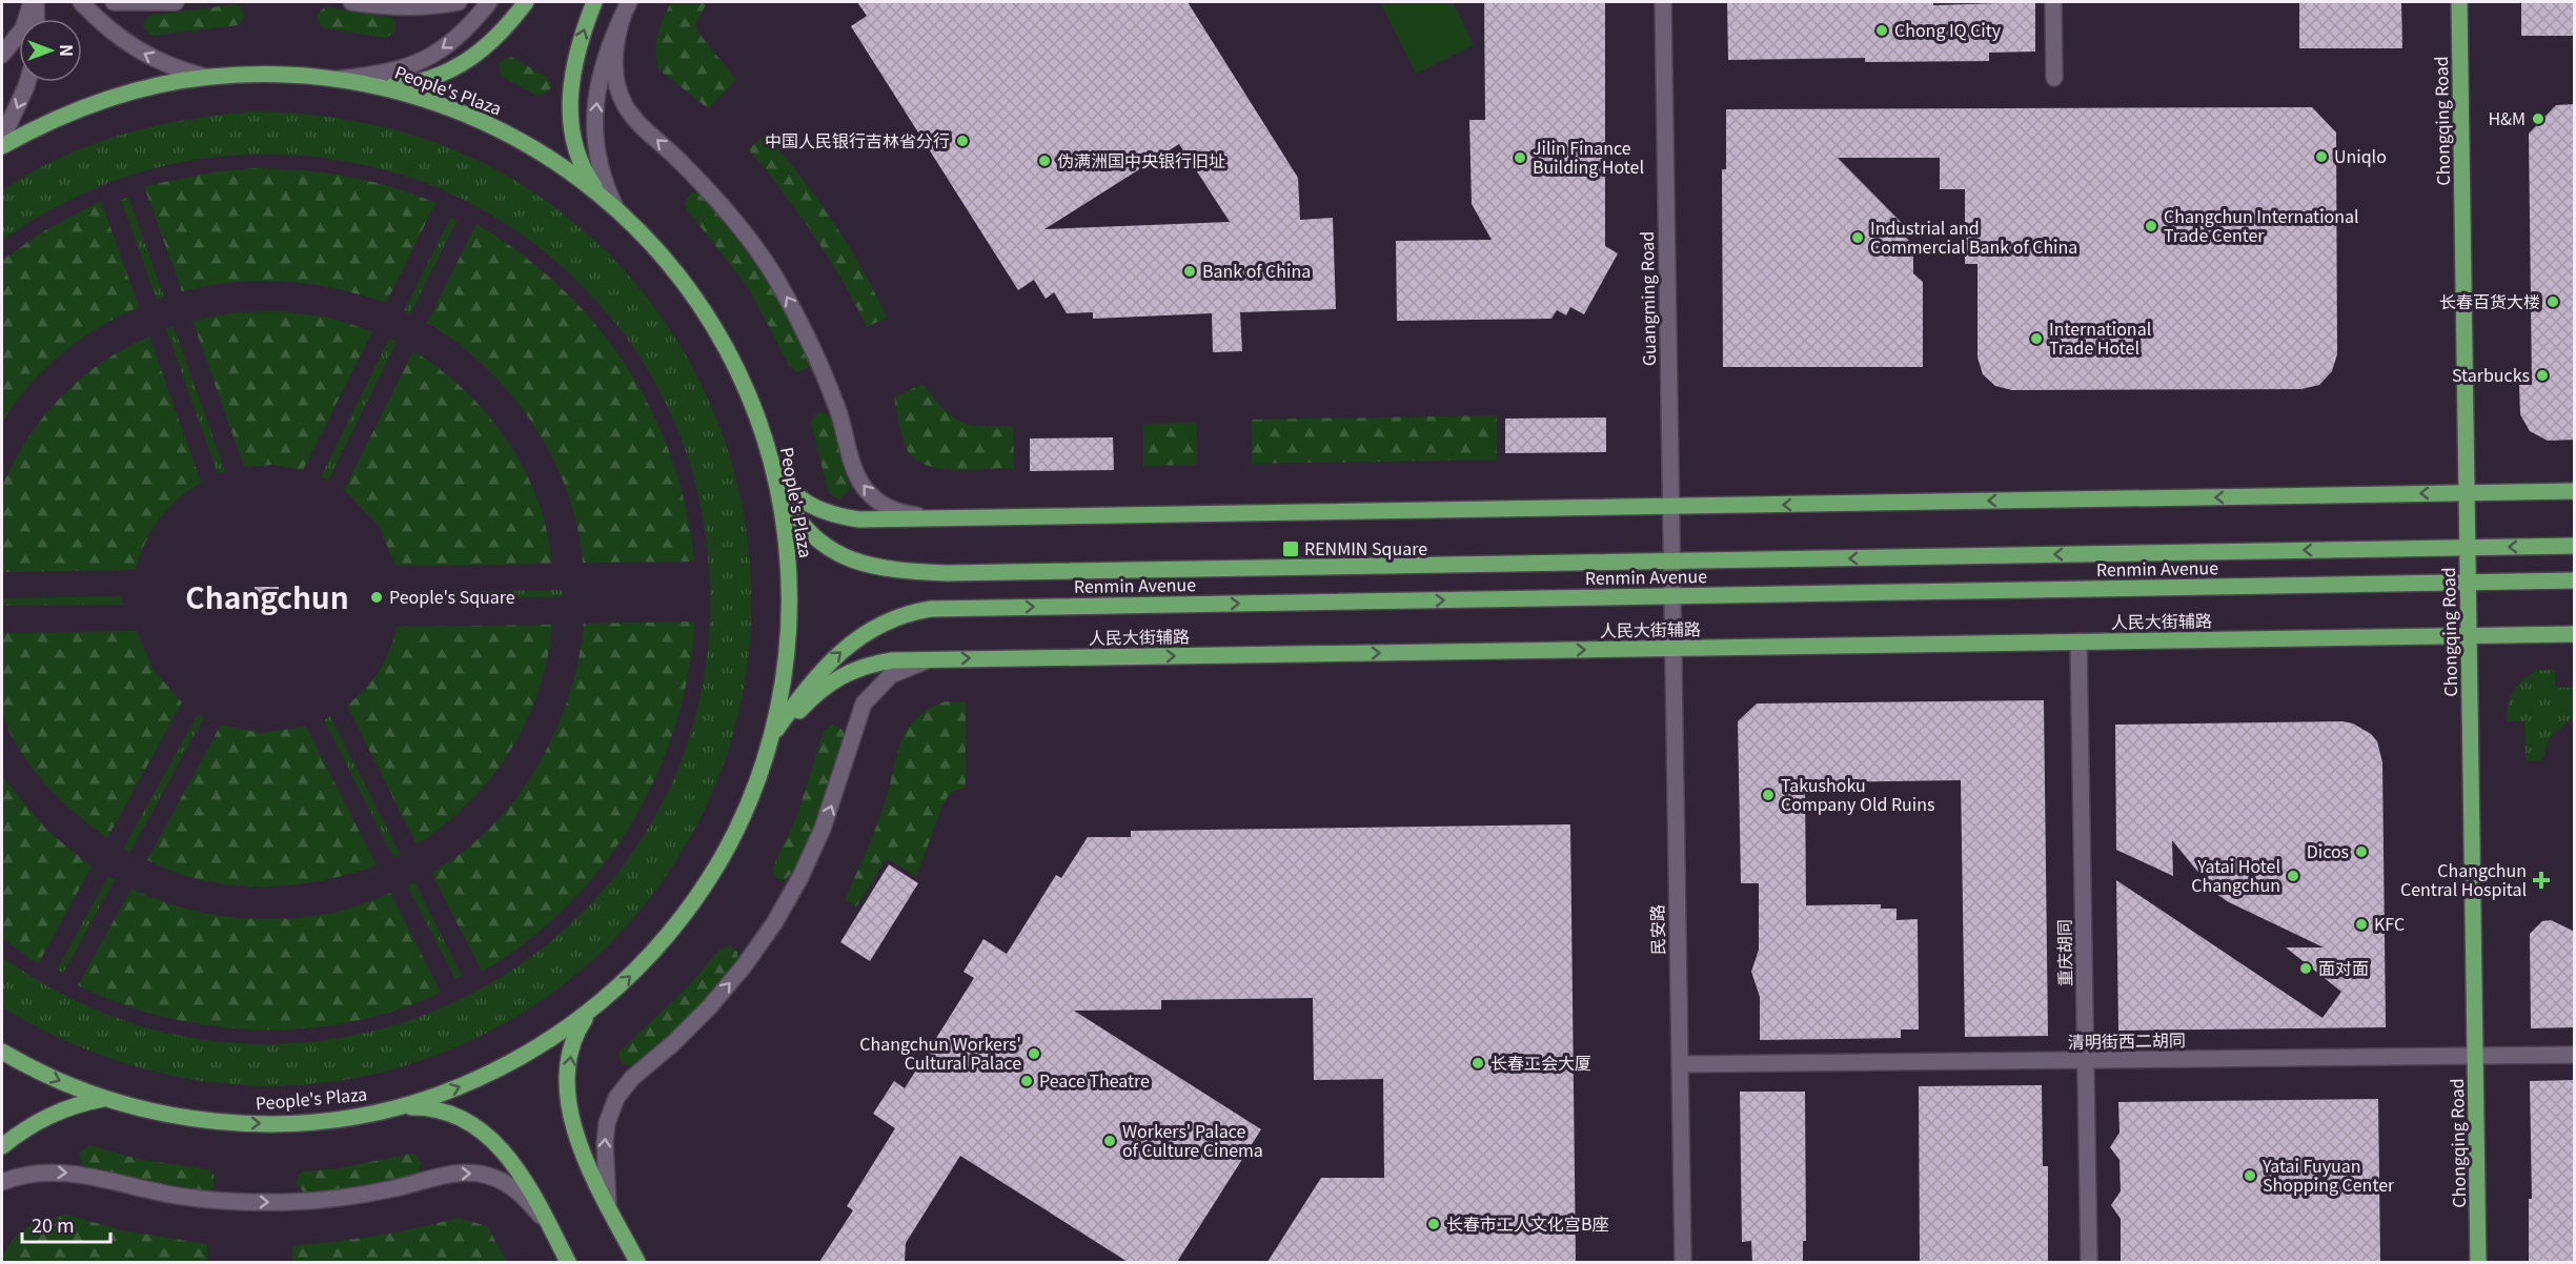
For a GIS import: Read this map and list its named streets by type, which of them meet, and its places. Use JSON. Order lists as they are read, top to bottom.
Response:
{
  "streets": {
    "main road": [
      "People's Plaza",
      "Chongqing Road",
      "Renmin Avenue",
      "人民大街辅路"
    ],
    "street": [
      "Guangming Road",
      "民安路",
      "重庆胡同",
      "清明街西二胡同"
    ]
  },
  "crossings": [
    ["People's Plaza", "Renmin Avenue"],
    ["People's Plaza", "人民大街辅路"],
    ["Chongqing Road", "Renmin Avenue"],
    ["Chongqing Road", "人民大街辅路"],
    ["Chongqing Road", "清明街西二胡同"],
    ["Guangming Road", "Renmin Avenue"],
    ["Guangming Road", "民安路"],
    ["Renmin Avenue", "民安路"],
    ["人民大街辅路", "民安路"],
    ["人民大街辅路", "重庆胡同"],
    ["民安路", "清明街西二胡同"],
    ["重庆胡同", "清明街西二胡同"]
  ],
  "one_way": ["People's Plaza"],
  "districts": ["Changchun"],
  "places": {
    "other": [
      "Chong IQ City",
      "H&M",
      "中国人民银行吉林省分行",
      "Uniqlo",
      "Jilin Finance Building Hotel",
      "伪满洲国中央银行旧址",
      "Changchun International Trade Center",
      "Industrial and Commercial Bank of China",
      "Bank of China",
      "长春百货大楼",
      "International Trade Hotel",
      "Starbucks",
      "People's Square",
      "Takushoku Company Old Ruins",
      "Dicos",
      "Yatai Hotel Changchun",
      "KFC",
      "面对面",
      "Changchun Workers' Cultural Palace",
      "长春工会大厦",
      "Peace Theatre",
      "Workers' Palace of Culture Cinema",
      "Yatai Fuyuan Shopping Center",
      "长春市工人文化宫B座"
    ],
    "transit": ["RENMIN Square"],
    "health": ["Changchun Central Hospital"]
  },
  "scale_bar": "20 m",
  "north": "right"
}
